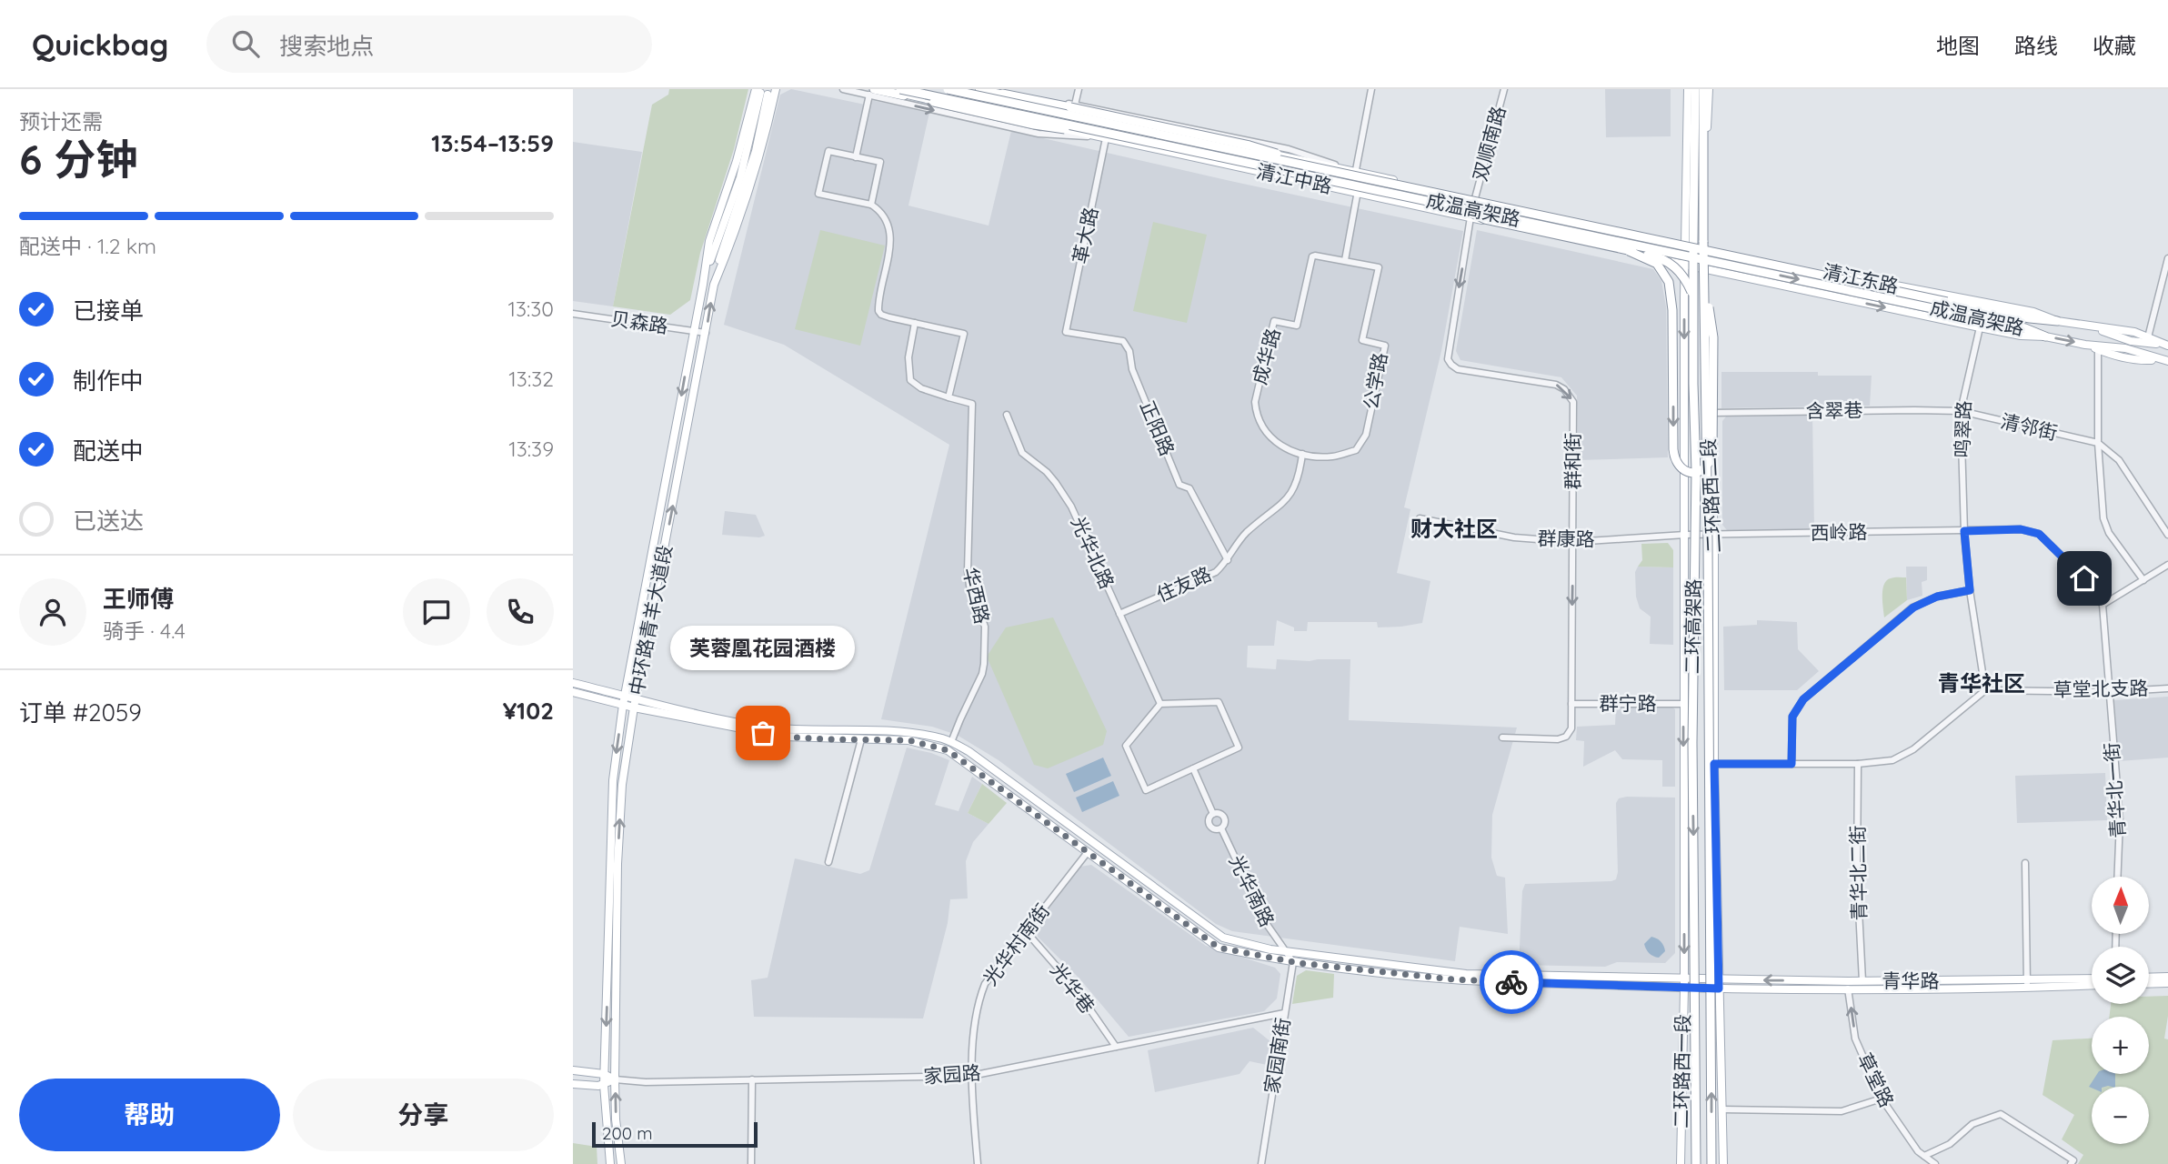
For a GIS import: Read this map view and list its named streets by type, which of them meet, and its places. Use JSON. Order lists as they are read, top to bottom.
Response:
{
  "streets": {
    "highway": ["成温高架路", "二环高架路"],
    "main road": [
      "清江中路",
      "清江东路",
      "二环路西二段",
      "中环路青羊大道段",
      "青华路",
      "二环路西一段"
    ],
    "street": [
      "双顺南路",
      "革大路",
      "贝森路",
      "成华路",
      "公学路",
      "含翠巷",
      "清邻街",
      "正阳路",
      "鸣翠路",
      "群和街",
      "西岭路",
      "群康路",
      "光华北路",
      "住友路",
      "华西路",
      "草堂北支路",
      "群宁路",
      "青华北一街",
      "青华北二街",
      "光华南路",
      "光华村南街",
      "光华巷",
      "家园南街",
      "家园路",
      "草堂路"
    ]
  },
  "crossings": [
    ["双顺南路", "清江中路"],
    ["清江中路", "成温高架路"],
    ["清江中路", "革大路"],
    ["清江中路", "清江东路"],
    ["清江中路", "群和街"],
    ["清江中路", "二环路西二段"],
    ["清江中路", "二环高架路"],
    ["成温高架路", "革大路"],
    ["成温高架路", "清江东路"],
    ["革大路", "正阳路"],
    ["清江东路", "鸣翠路"],
    ["清江东路", "二环路西二段"],
    ["清江东路", "二环高架路"],
    ["贝森路", "中环路青羊大道段"],
    ["成华路", "公学路"],
    ["成华路", "住友路"],
    ["公学路", "住友路"],
    ["含翠巷", "清邻街"],
    ["含翠巷", "鸣翠路"],
    ["含翠巷", "二环路西二段"],
    ["清邻街", "鸣翠路"],
    ["正阳路", "住友路"],
    ["鸣翠路", "西岭路"],
    ["鸣翠路", "草堂北支路"],
    ["群和街", "群康路"],
    ["群和街", "群宁路"],
    ["二环路西二段", "西岭路"],
    ["二环路西二段", "群康路"],
    ["二环路西二段", "二环高架路"],
    ["二环路西二段", "群宁路"],
    ["二环路西二段", "青华路"],
    ["二环路西二段", "二环路西一段"],
    ["西岭路", "群康路"],
    ["西岭路", "青华北一街"],
    ["光华北路", "住友路"],
    ["华西路", "青华路"],
    ["中环路青羊大道段", "青华路"],
    ["中环路青羊大道段", "家园路"],
    ["草堂北支路", "青华北一街"],
    ["青华北二街", "青华路"],
    ["光华南路", "青华路"],
    ["光华村南街", "青华路"],
    ["光华村南街", "光华巷"],
    ["光华村南街", "家园路"],
    ["青华路", "家园南街"],
    ["青华路", "二环路西一段"],
    ["青华路", "草堂路"],
    ["光华巷", "家园路"],
    ["家园南街", "家园路"]
  ],
  "one_way": ["群和街", "草堂路"],
  "districts": ["财大社区", "青华社区"],
  "places": ["芙蓉凰花园酒楼"],
  "scale_bar": "200 m",
  "north": "top",
  "page": {
    "header": "Quickbag",
    "search": "搜索地点",
    "nav": ["地图", "路线", "收藏"],
    "heading": ["6 分钟", "预计还需", "13:54–13:59"],
    "panel": [
      "王师傅",
      "骑手 · 4.4",
      "订单 #2059",
      "¥102"
    ],
    "bar": "配送中 · 1.2 km",
    "list": [
      ["已接单", "13:30"],
      ["制作中", "13:32"],
      ["配送中", "13:39"],
      "已送达"
    ],
    "bubble": "芙蓉凰花园酒楼",
    "map_buttons": ["+", "−"],
    "buttons": ["帮助", "分享"],
    "scale": "200 m"
  }
}
